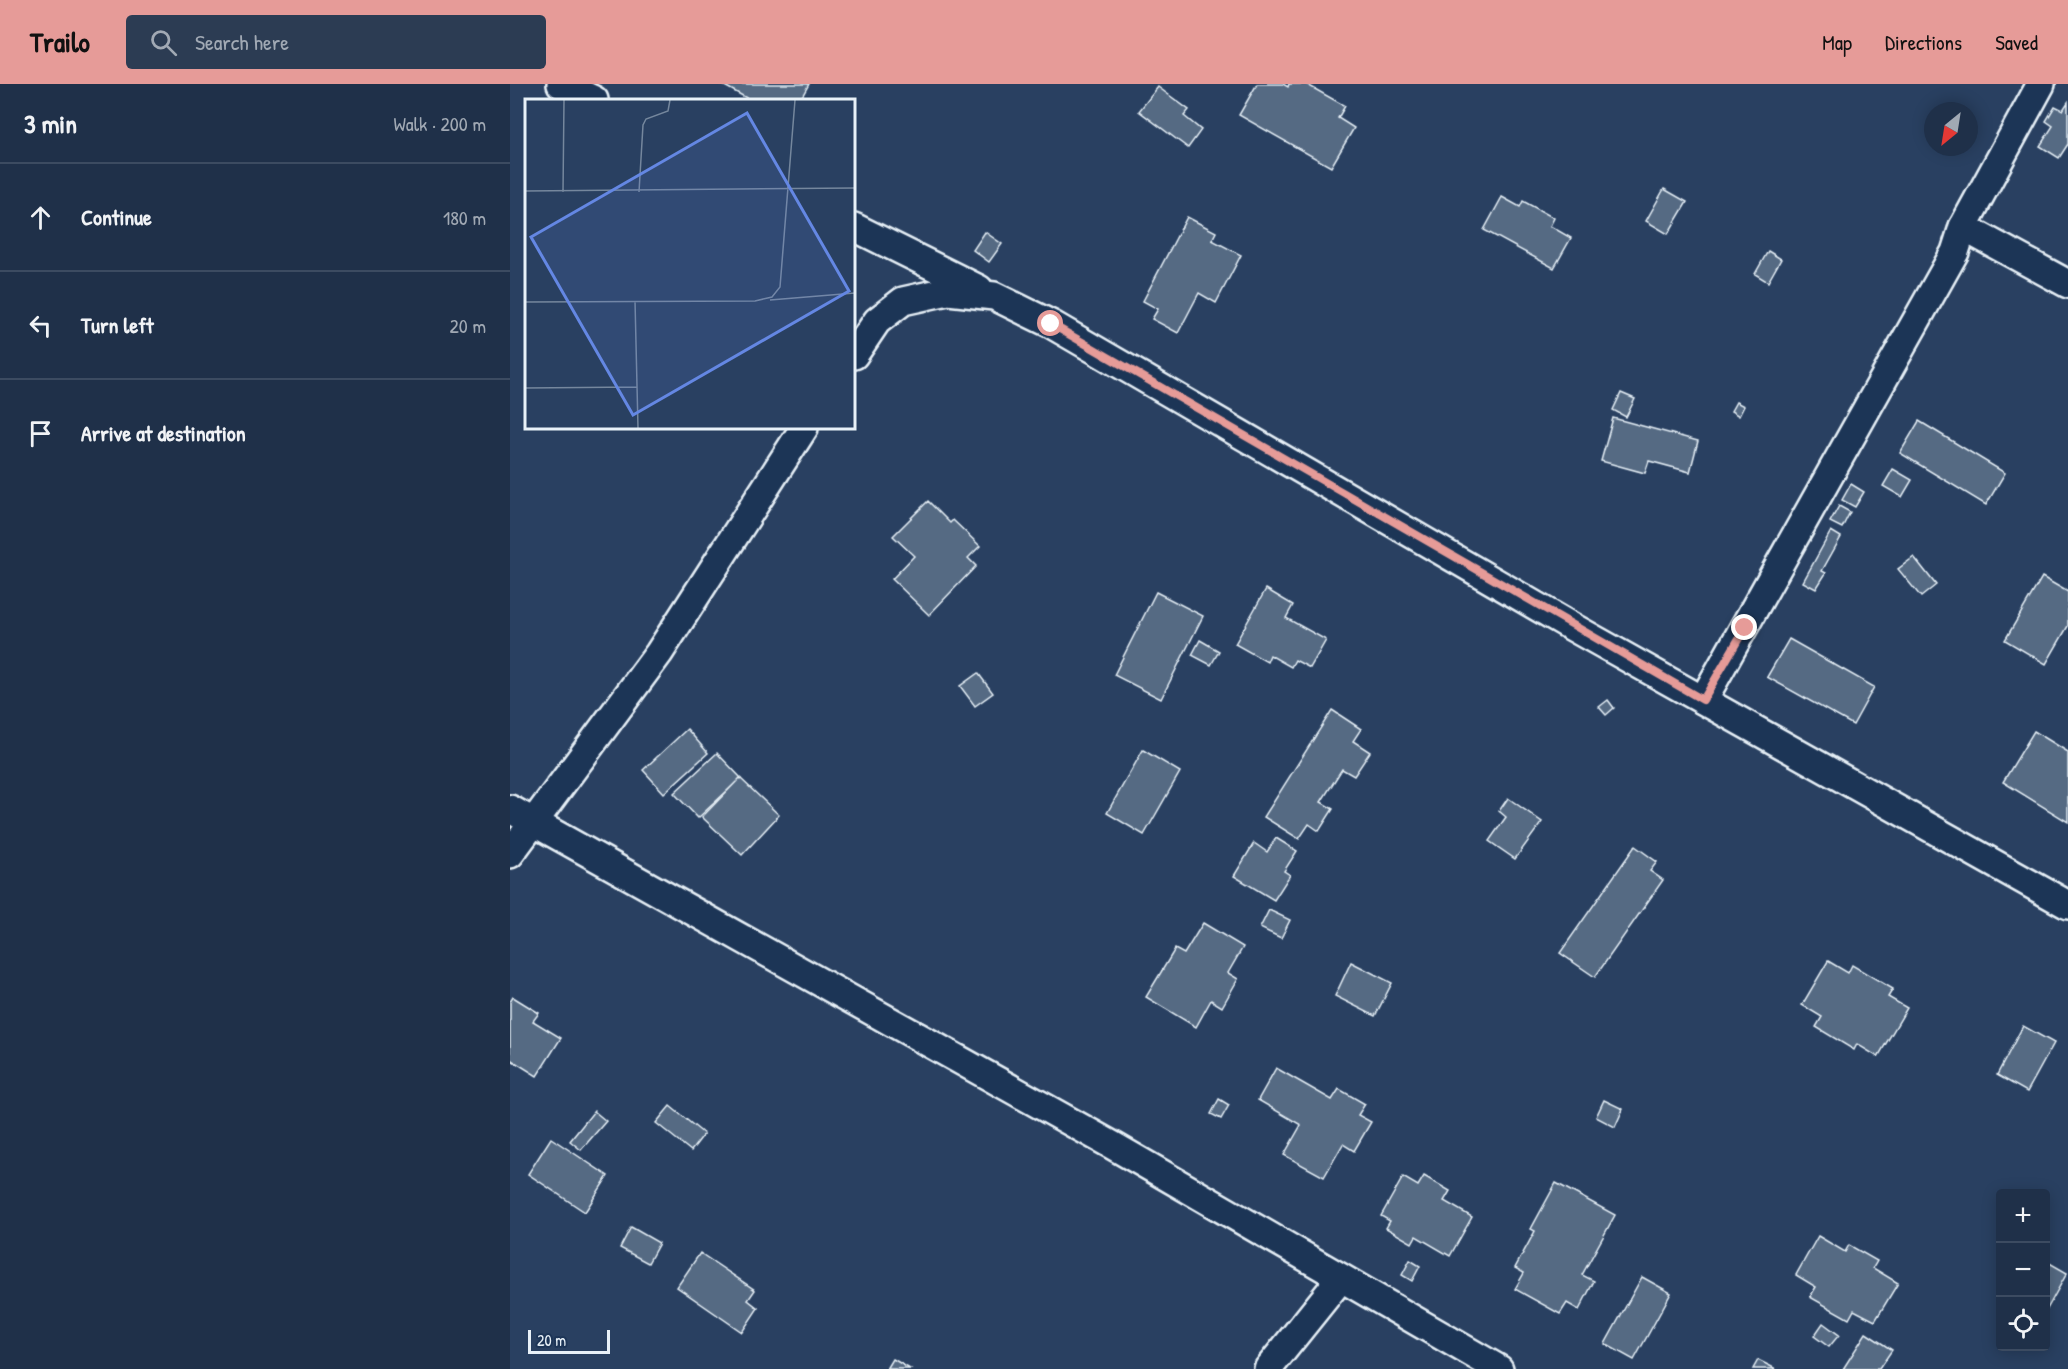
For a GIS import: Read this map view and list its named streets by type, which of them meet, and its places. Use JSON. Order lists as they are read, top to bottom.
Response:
{
  "scale_bar": "20 m",
  "north": "bottom left",
  "page": {
    "header": "Trailo",
    "search": "Search here",
    "nav": ["Map", "Directions", "Saved"],
    "heading": ["3 min", "Walk · 200 m"],
    "list": [
      ["Continue", "180 m"],
      ["Turn left", "20 m"],
      "Arrive at destination"
    ],
    "map_buttons": ["+", "−"],
    "scale": "20 m"
  }
}
